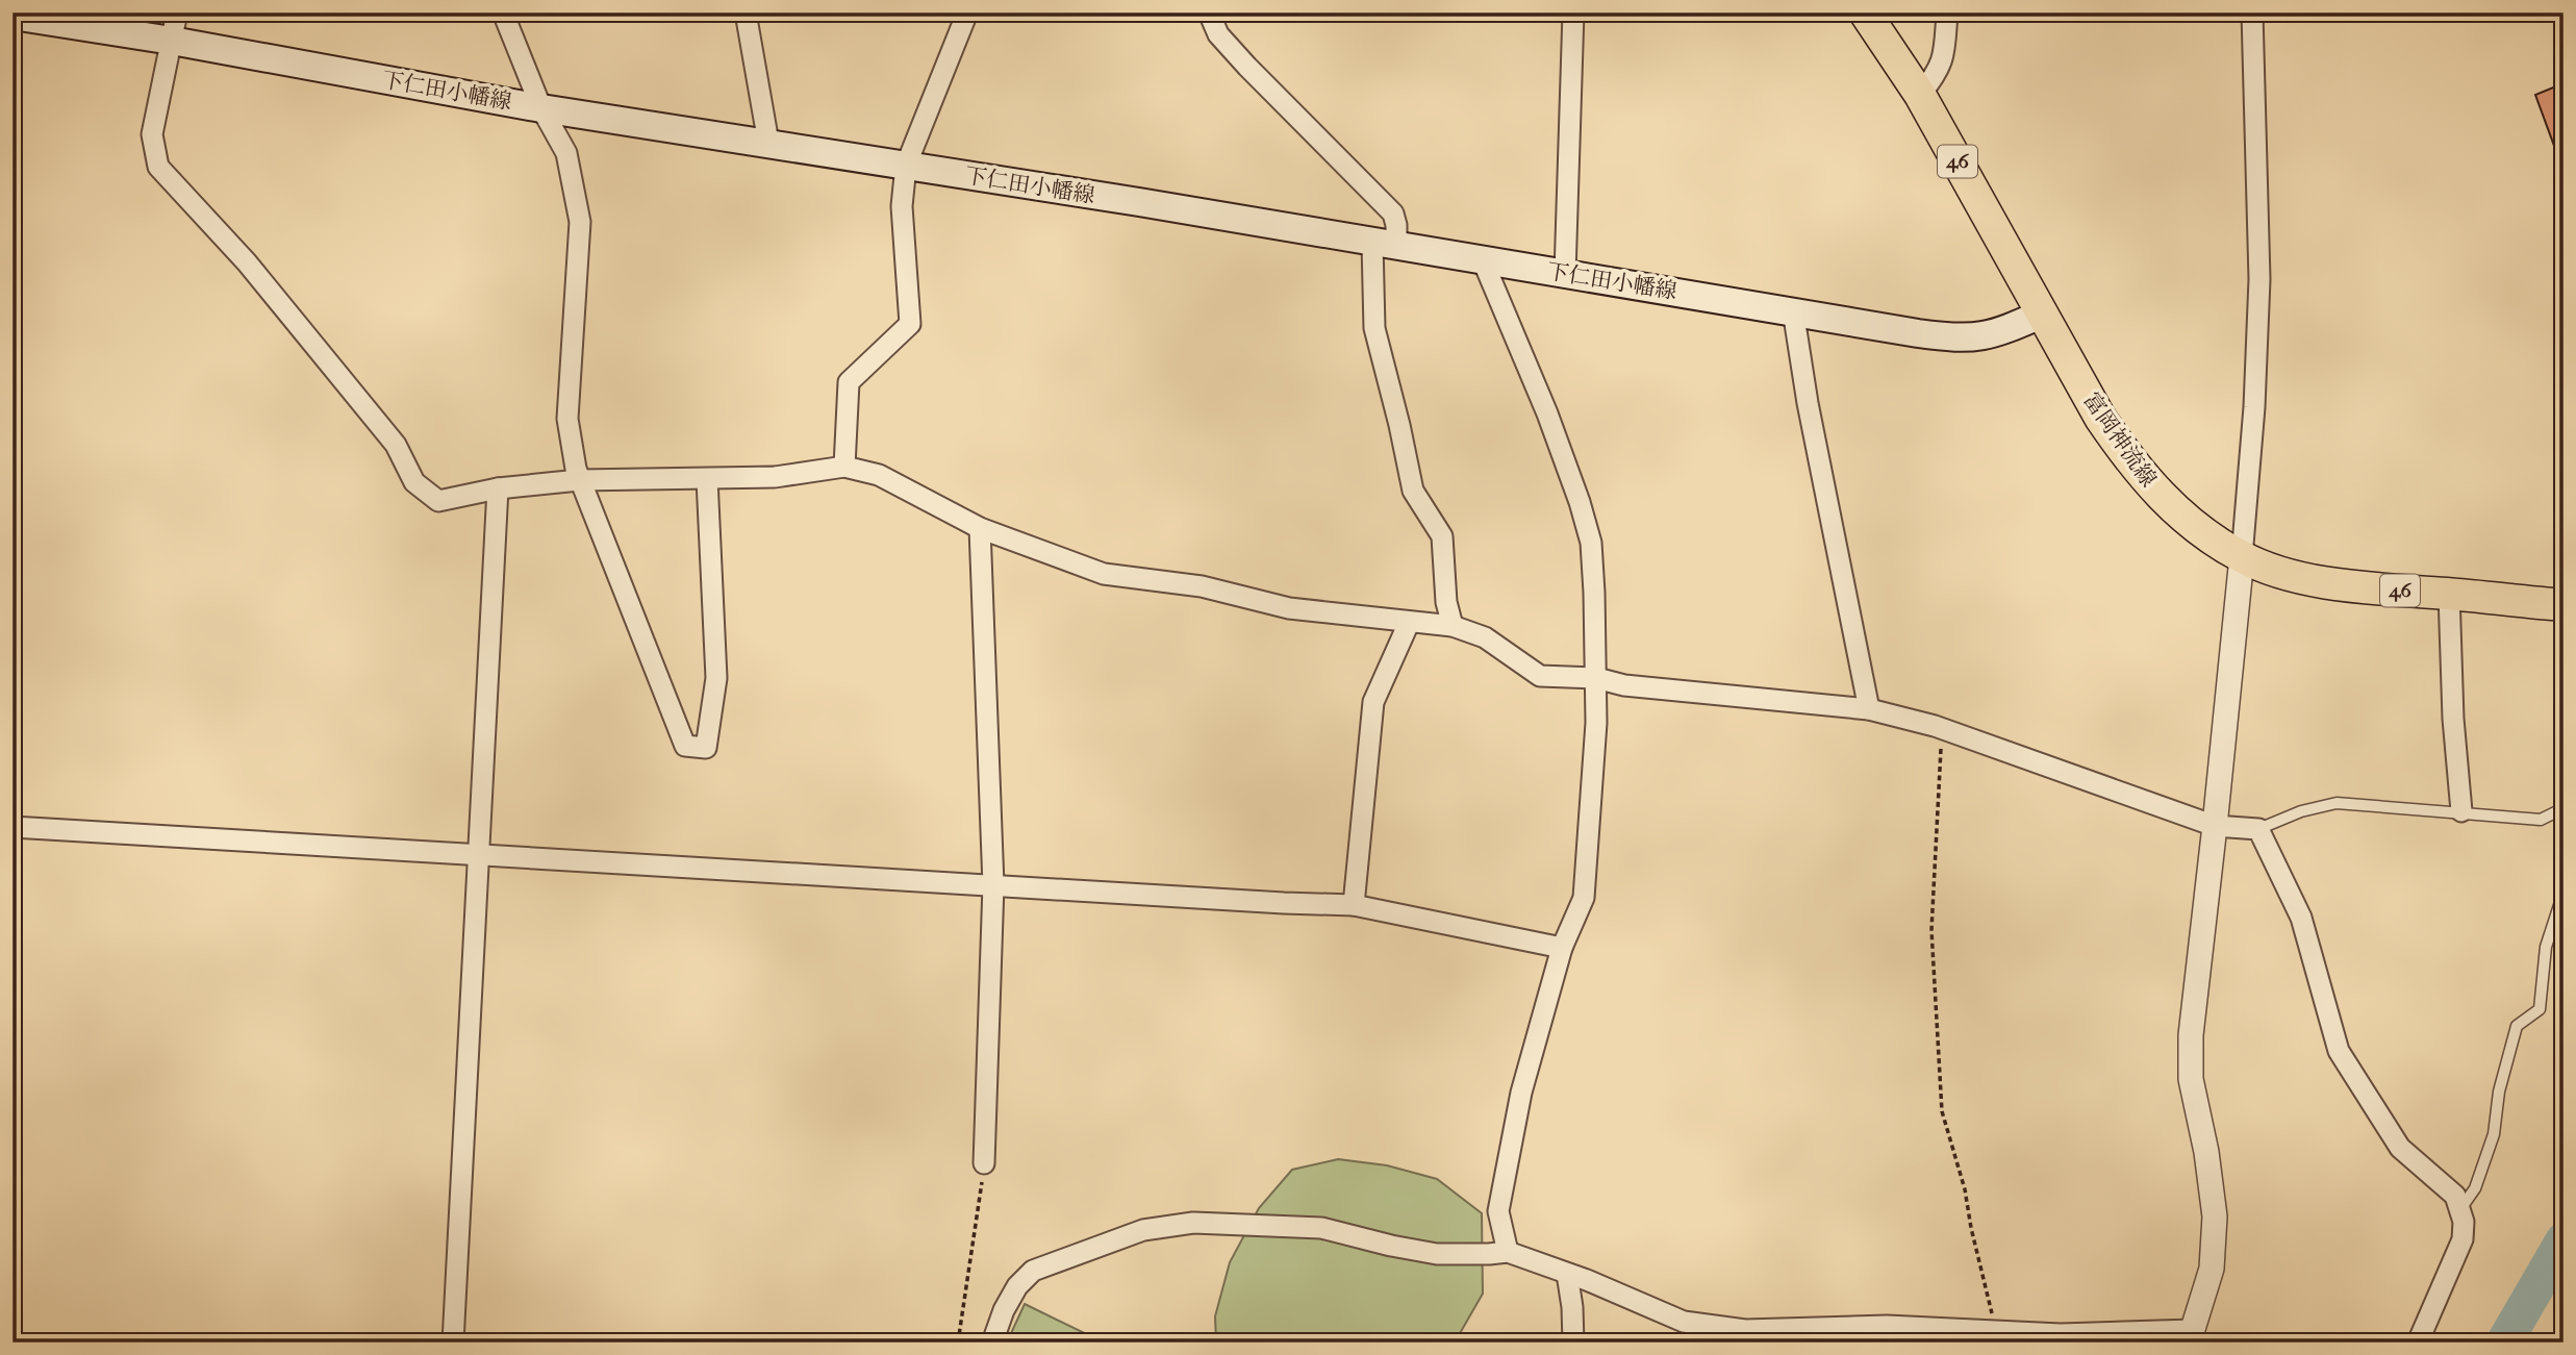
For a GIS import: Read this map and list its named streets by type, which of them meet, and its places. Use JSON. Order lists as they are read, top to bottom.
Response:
{
  "streets": {
    "main road": ["下仁田小幡線", "46", "富岡神流線"]
  },
  "crossings": [
    ["下仁田小幡線", "富岡神流線"]
  ]
}
